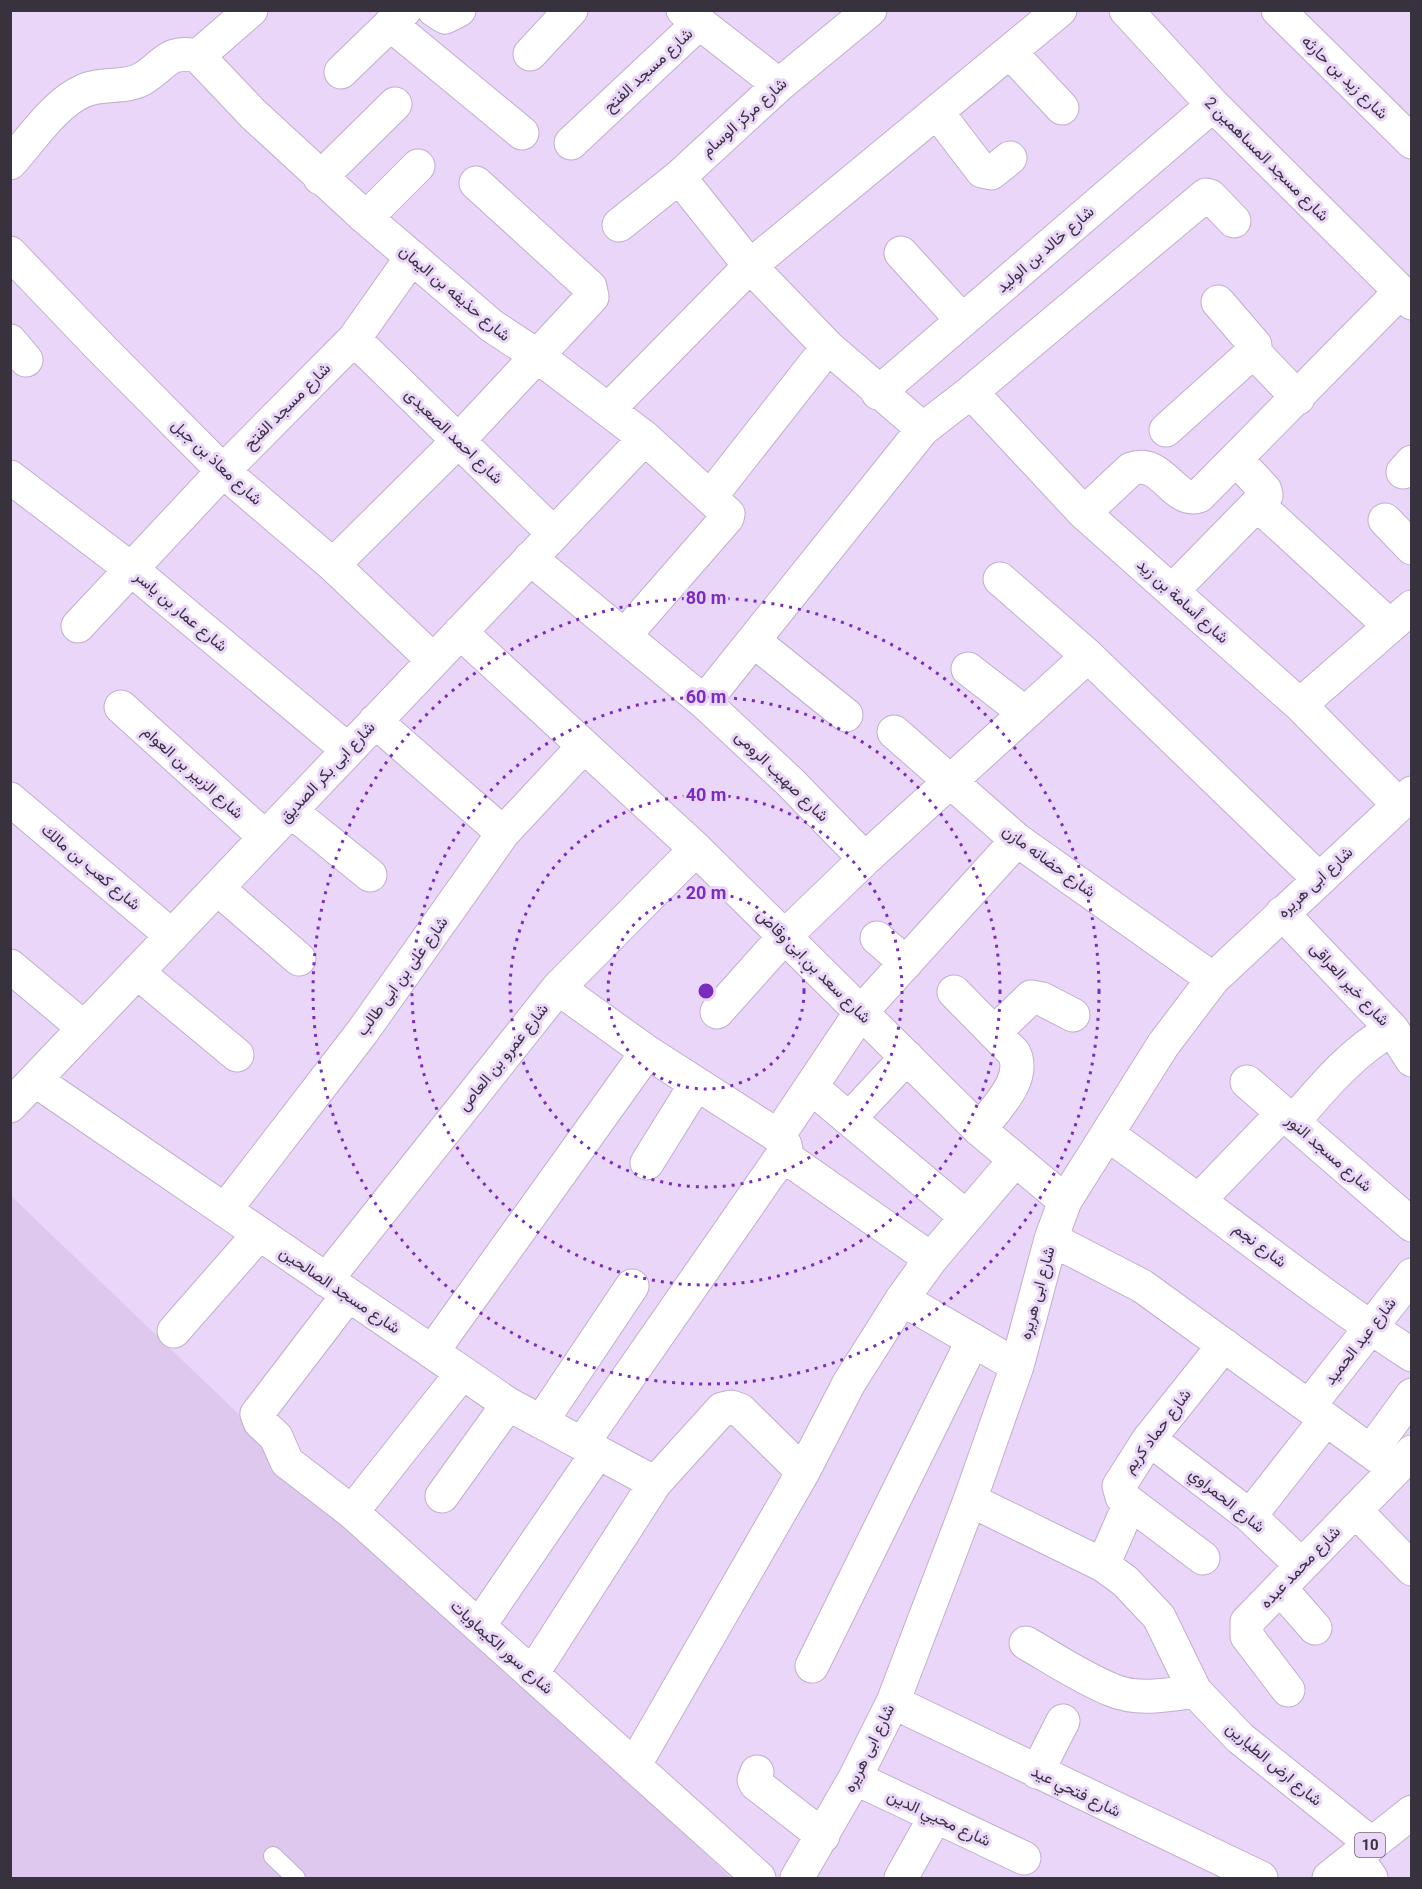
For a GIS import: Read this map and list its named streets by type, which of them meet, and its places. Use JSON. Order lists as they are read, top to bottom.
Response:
{
  "streets": {
    "street": [
      "شارع مسجد الفتح",
      "شارع زيد بن حارثه",
      "شارع مركز الوسام",
      "شارع مسجد المساهمين 2",
      "شارع خالد بن الوليد",
      "شارع حذيفه بن اليمان",
      "شارع احمد الصعيدى",
      "شارع معاذ بن جبل",
      "شارع أسامة بن زيد",
      "شارع عمار بن ياسر",
      "شارع الزبير بن العوام",
      "شارع ابى بكر الصديق",
      "شارع صهيب الرومى",
      "شارع حضانه مازن",
      "شارع كعب بن مالك",
      "شارع ابى هريره",
      "شارع سعد بن ابى وقاص",
      "شارع على بن ابى طالب",
      "شارع خير العراقى",
      "شارع عمرو بن العاص",
      "شارع مسجد النور",
      "شارع نجم",
      "شارع مسجد الصالحين",
      "شارع عبد الحميد",
      "شارع حماد كريم",
      "شارع الحمراوي",
      "شارع محمد عبده",
      "شارع سور الكيماويات",
      "شارع ارض الطيارين",
      "شارع فتحي عيد",
      "شارع محيي الدين",
      "10"
    ]
  },
  "crossings": [
    ["شارع مسجد الفتح", "شارع حذيفه بن اليمان"],
    ["شارع مسجد الفتح", "شارع احمد الصعيدى"],
    ["شارع مسجد الفتح", "شارع معاذ بن جبل"],
    ["شارع مسجد الفتح", "شارع عمار بن ياسر"],
    ["شارع مسجد المساهمين 2", "شارع خالد بن الوليد"],
    ["شارع حذيفه بن اليمان", "شارع ابى بكر الصديق"],
    ["شارع احمد الصعيدى", "شارع ابى بكر الصديق"],
    ["شارع معاذ بن جبل", "شارع ابى بكر الصديق"],
    ["شارع أسامة بن زيد", "شارع ابى هريره"],
    ["شارع عمار بن ياسر", "شارع ابى بكر الصديق"],
    ["شارع الزبير بن العوام", "شارع ابى بكر الصديق"],
    ["شارع ابى بكر الصديق", "شارع صهيب الرومى"],
    ["شارع ابى بكر الصديق", "شارع كعب بن مالك"],
    ["شارع ابى بكر الصديق", "شارع سعد بن ابى وقاص"],
    ["شارع ابى بكر الصديق", "شارع مسجد الصالحين"],
    ["شارع حضانه مازن", "شارع ابى هريره"],
    ["شارع ابى هريره", "شارع سعد بن ابى وقاص"],
    ["شارع ابى هريره", "شارع خير العراقى"],
    ["شارع ابى هريره", "شارع نجم"],
    ["شارع ابى هريره", "شارع ارض الطيارين"],
    ["شارع ابى هريره", "شارع فتحي عيد"],
    ["شارع ابى هريره", "شارع محيي الدين"],
    ["شارع سعد بن ابى وقاص", "شارع على بن ابى طالب"],
    ["شارع سعد بن ابى وقاص", "شارع عمرو بن العاص"],
    ["شارع على بن ابى طالب", "شارع مسجد الصالحين"],
    ["شارع عمرو بن العاص", "شارع مسجد الصالحين"],
    ["شارع عمرو بن العاص", "شارع سور الكيماويات"],
    ["شارع نجم", "شارع عبد الحميد"],
    ["شارع عبد الحميد", "شارع الحمراوي"],
    ["شارع حماد كريم", "شارع الحمراوي"],
    ["شارع الحمراوي", "شارع محمد عبده"],
    ["شارع ارض الطيارين", "10"]
  ],
  "rings": [
    "80 m",
    "60 m",
    "40 m",
    "20 m"
  ]
}
